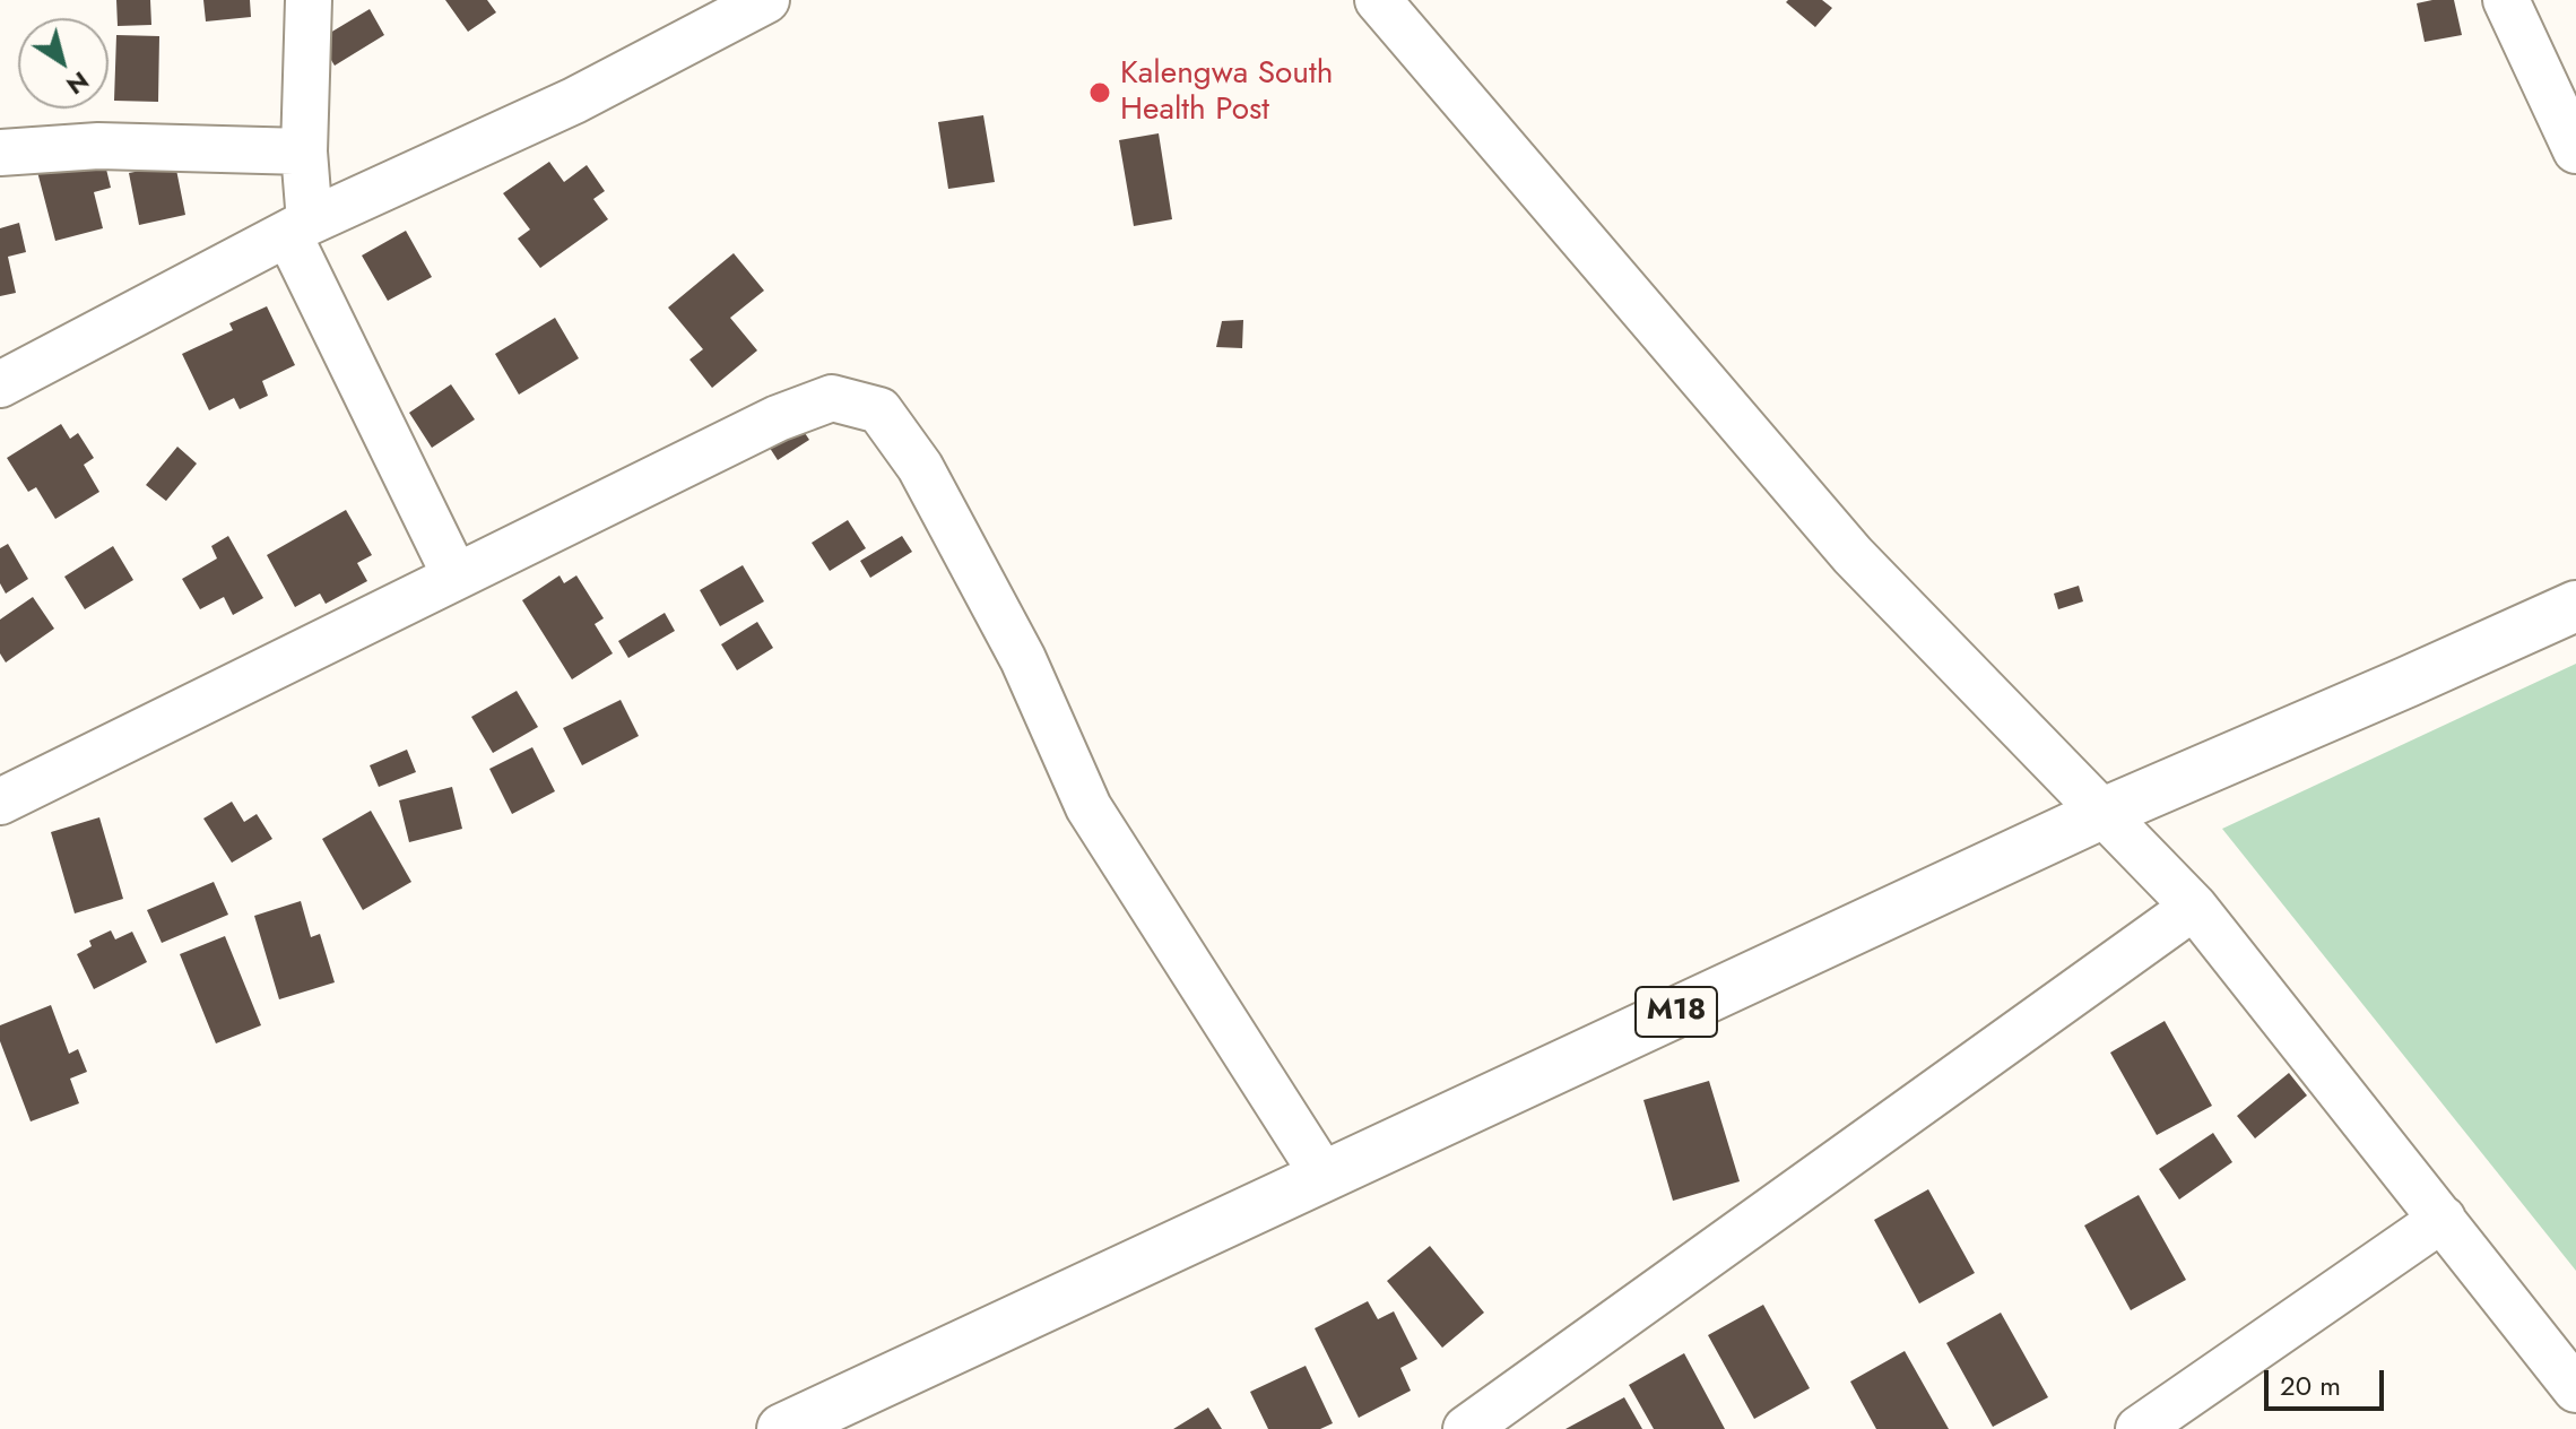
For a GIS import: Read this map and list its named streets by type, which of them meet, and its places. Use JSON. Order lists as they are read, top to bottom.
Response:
{
  "streets": {
    "main road": ["M18"]
  },
  "places": ["Kalengwa South Health Post"],
  "scale_bar": "20 m",
  "north": "bottom right"
}
